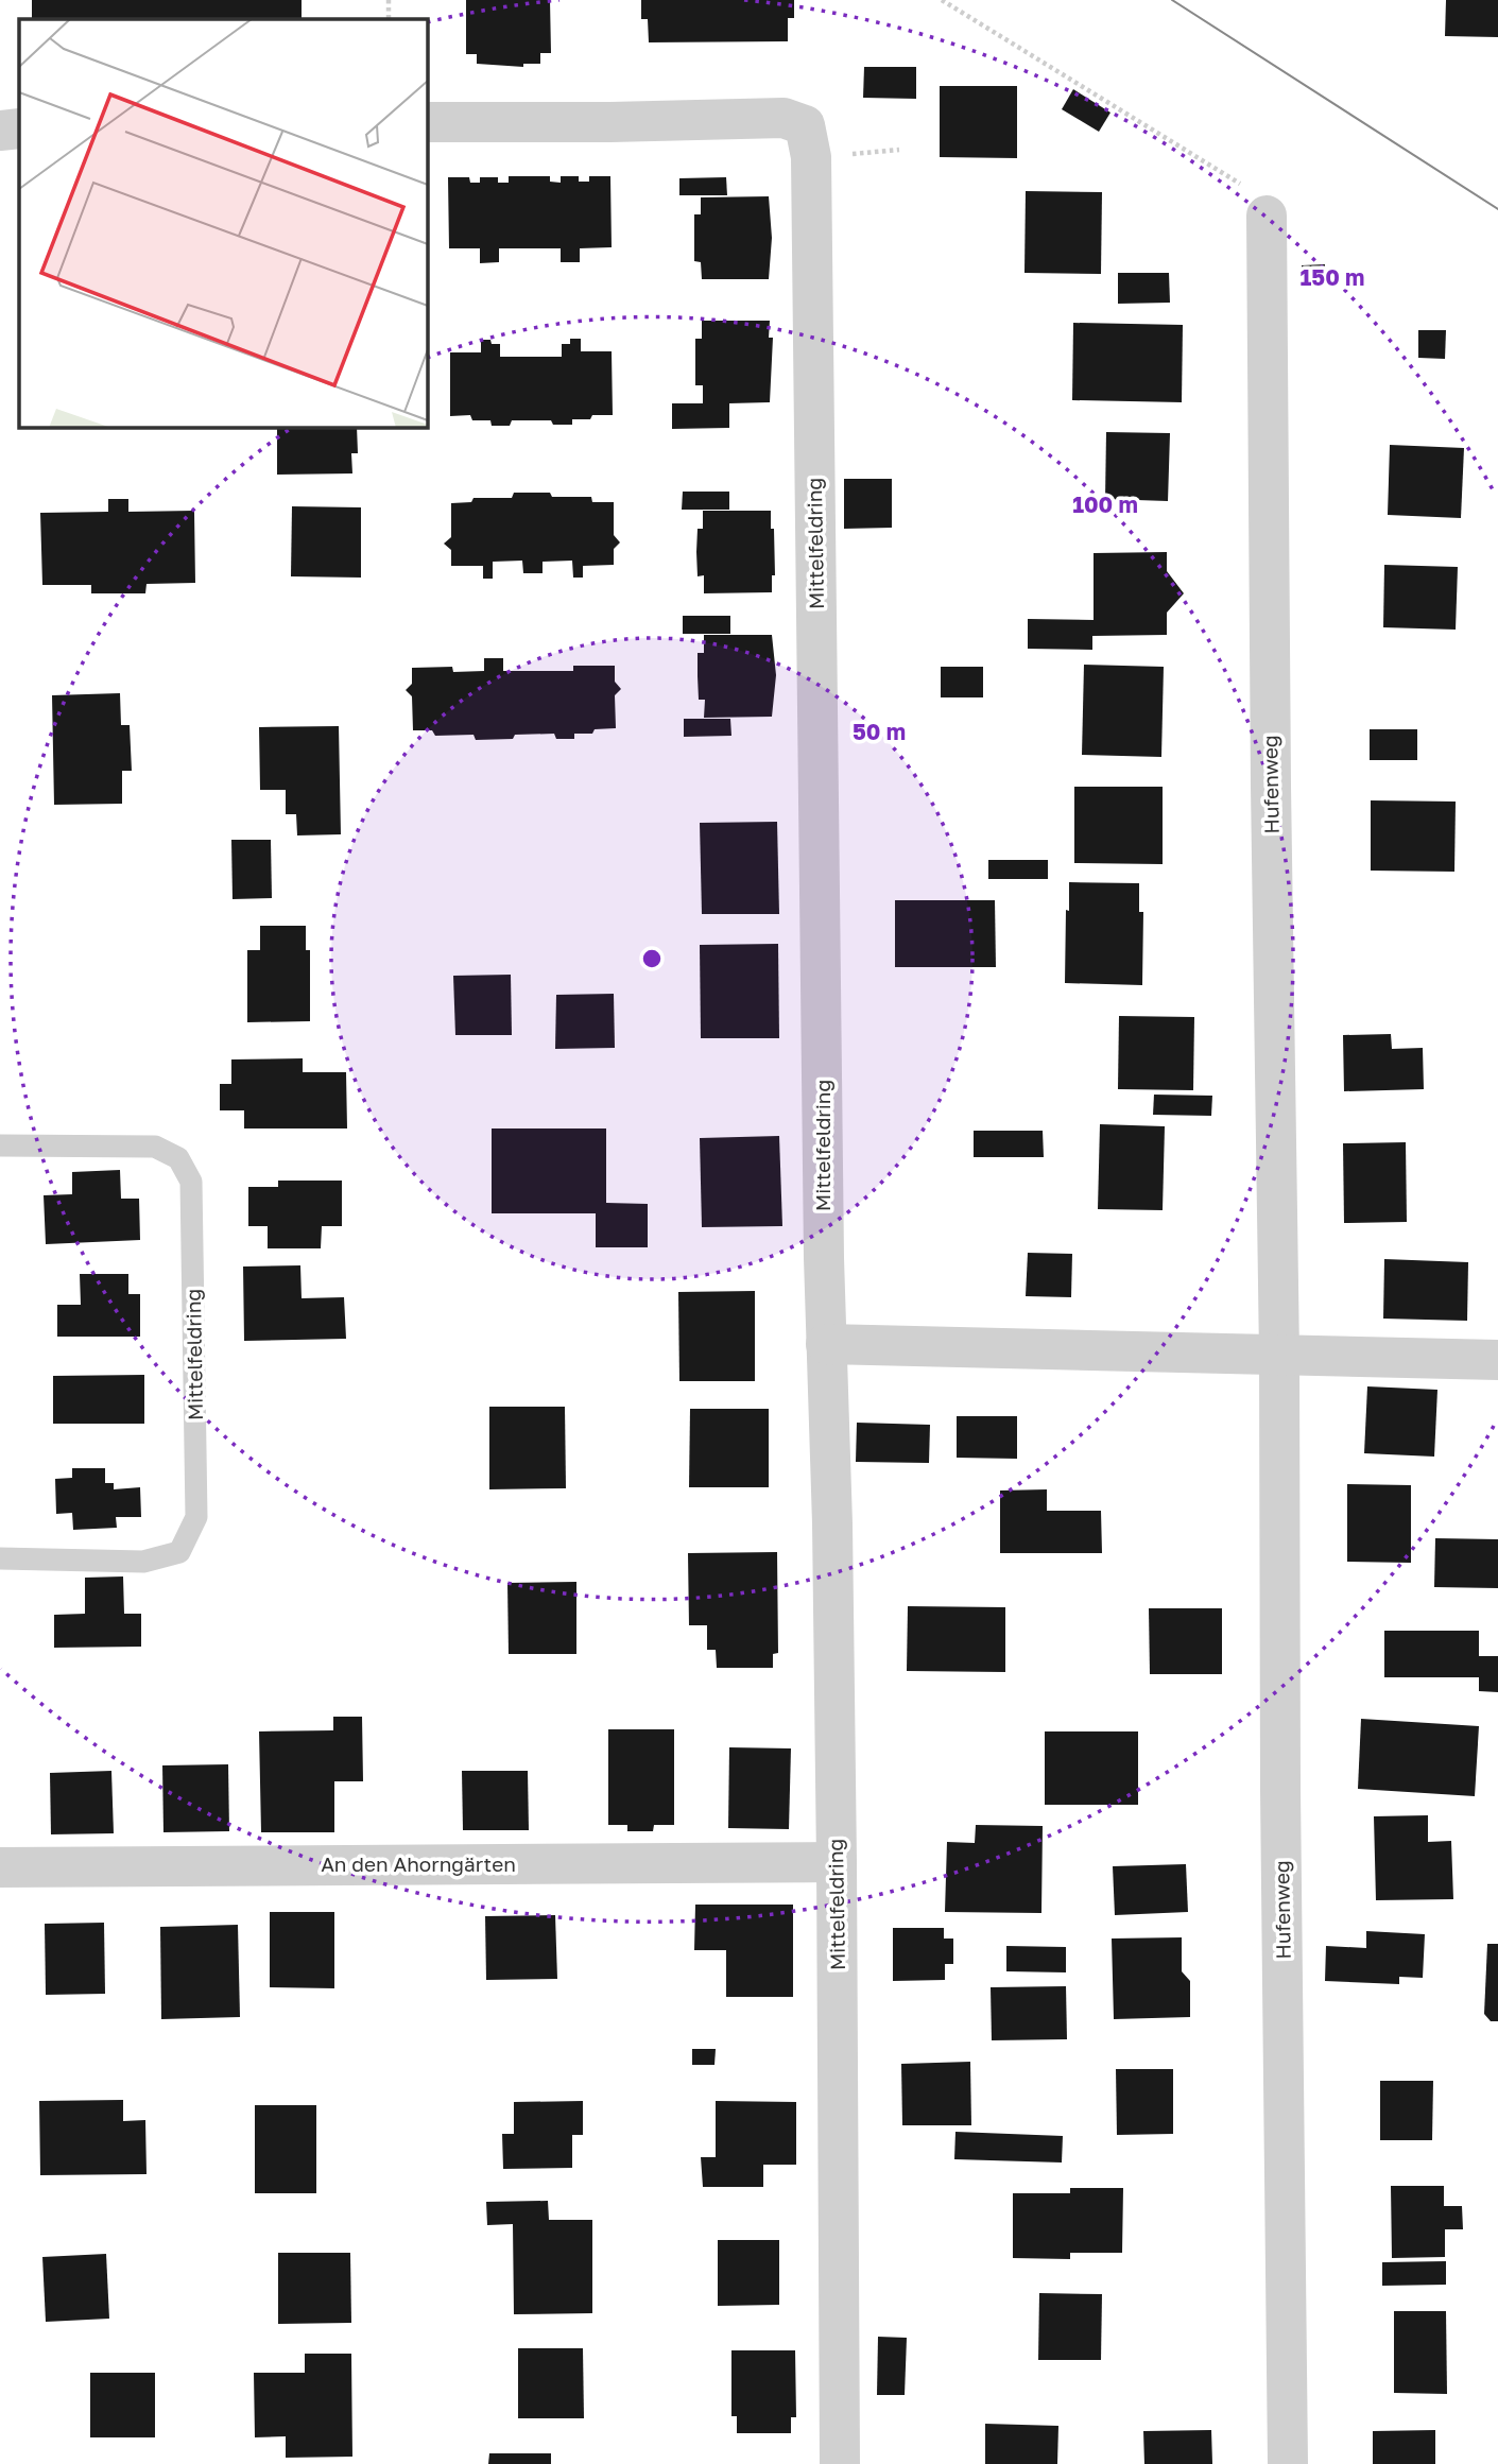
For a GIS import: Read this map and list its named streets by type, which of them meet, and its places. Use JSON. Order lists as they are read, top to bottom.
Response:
{
  "streets": {
    "street": ["Mittelfeldring", "Hufenweg", "An den Ahorngärten"]
  },
  "crossings": [
    ["Mittelfeldring", "An den Ahorngärten"]
  ],
  "rings": ["150 m", "100 m", "50 m"]
}
